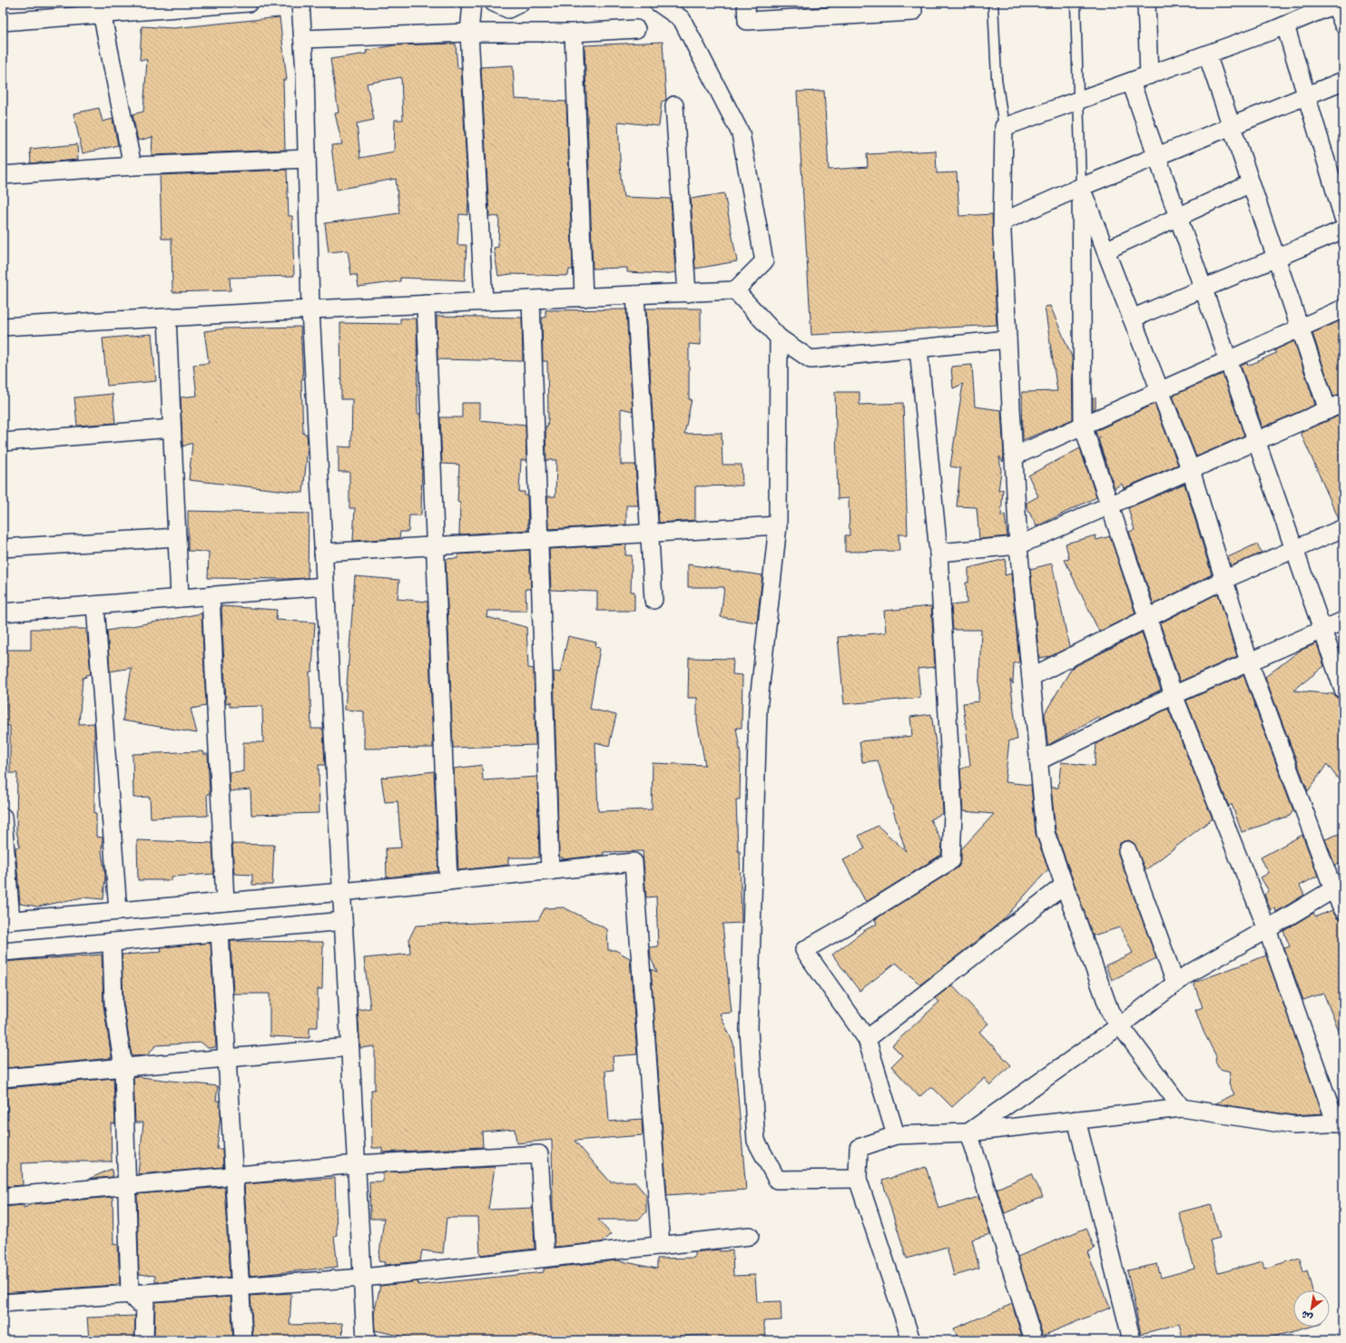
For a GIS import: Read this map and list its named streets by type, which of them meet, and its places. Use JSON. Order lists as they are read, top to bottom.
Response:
{
  "north": "bottom left"
}
